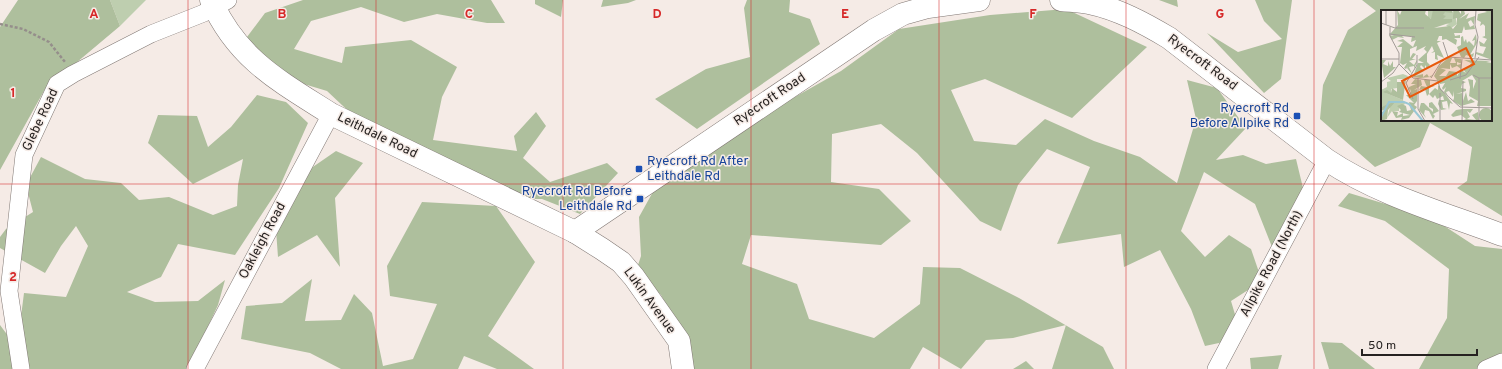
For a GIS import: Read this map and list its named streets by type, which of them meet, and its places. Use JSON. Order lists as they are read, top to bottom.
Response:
{
  "streets": {
    "street": [
      "Ryecroft Road",
      "Glebe Road",
      "Leithdale Road",
      "Oakleigh Road",
      "Allpike Road (North)",
      "Lukin Avenue"
    ]
  },
  "crossings": [
    ["Ryecroft Road", "Leithdale Road"],
    ["Ryecroft Road", "Allpike Road (North)"],
    ["Ryecroft Road", "Lukin Avenue"],
    ["Glebe Road", "Leithdale Road"],
    ["Leithdale Road", "Oakleigh Road"],
    ["Leithdale Road", "Lukin Avenue"]
  ],
  "places": {
    "transit": ["Ryecroft Rd Before Allpike Rd", "Ryecroft Rd After Leithdale Rd", "Ryecroft Rd Before Leithdale Rd"]
  },
  "scale_bar": "50 m",
  "grid": {
    "columns": [
      "A",
      "B",
      "C",
      "D",
      "E",
      "F",
      "G"
    ],
    "rows": ["1", "2"]
  }
}
